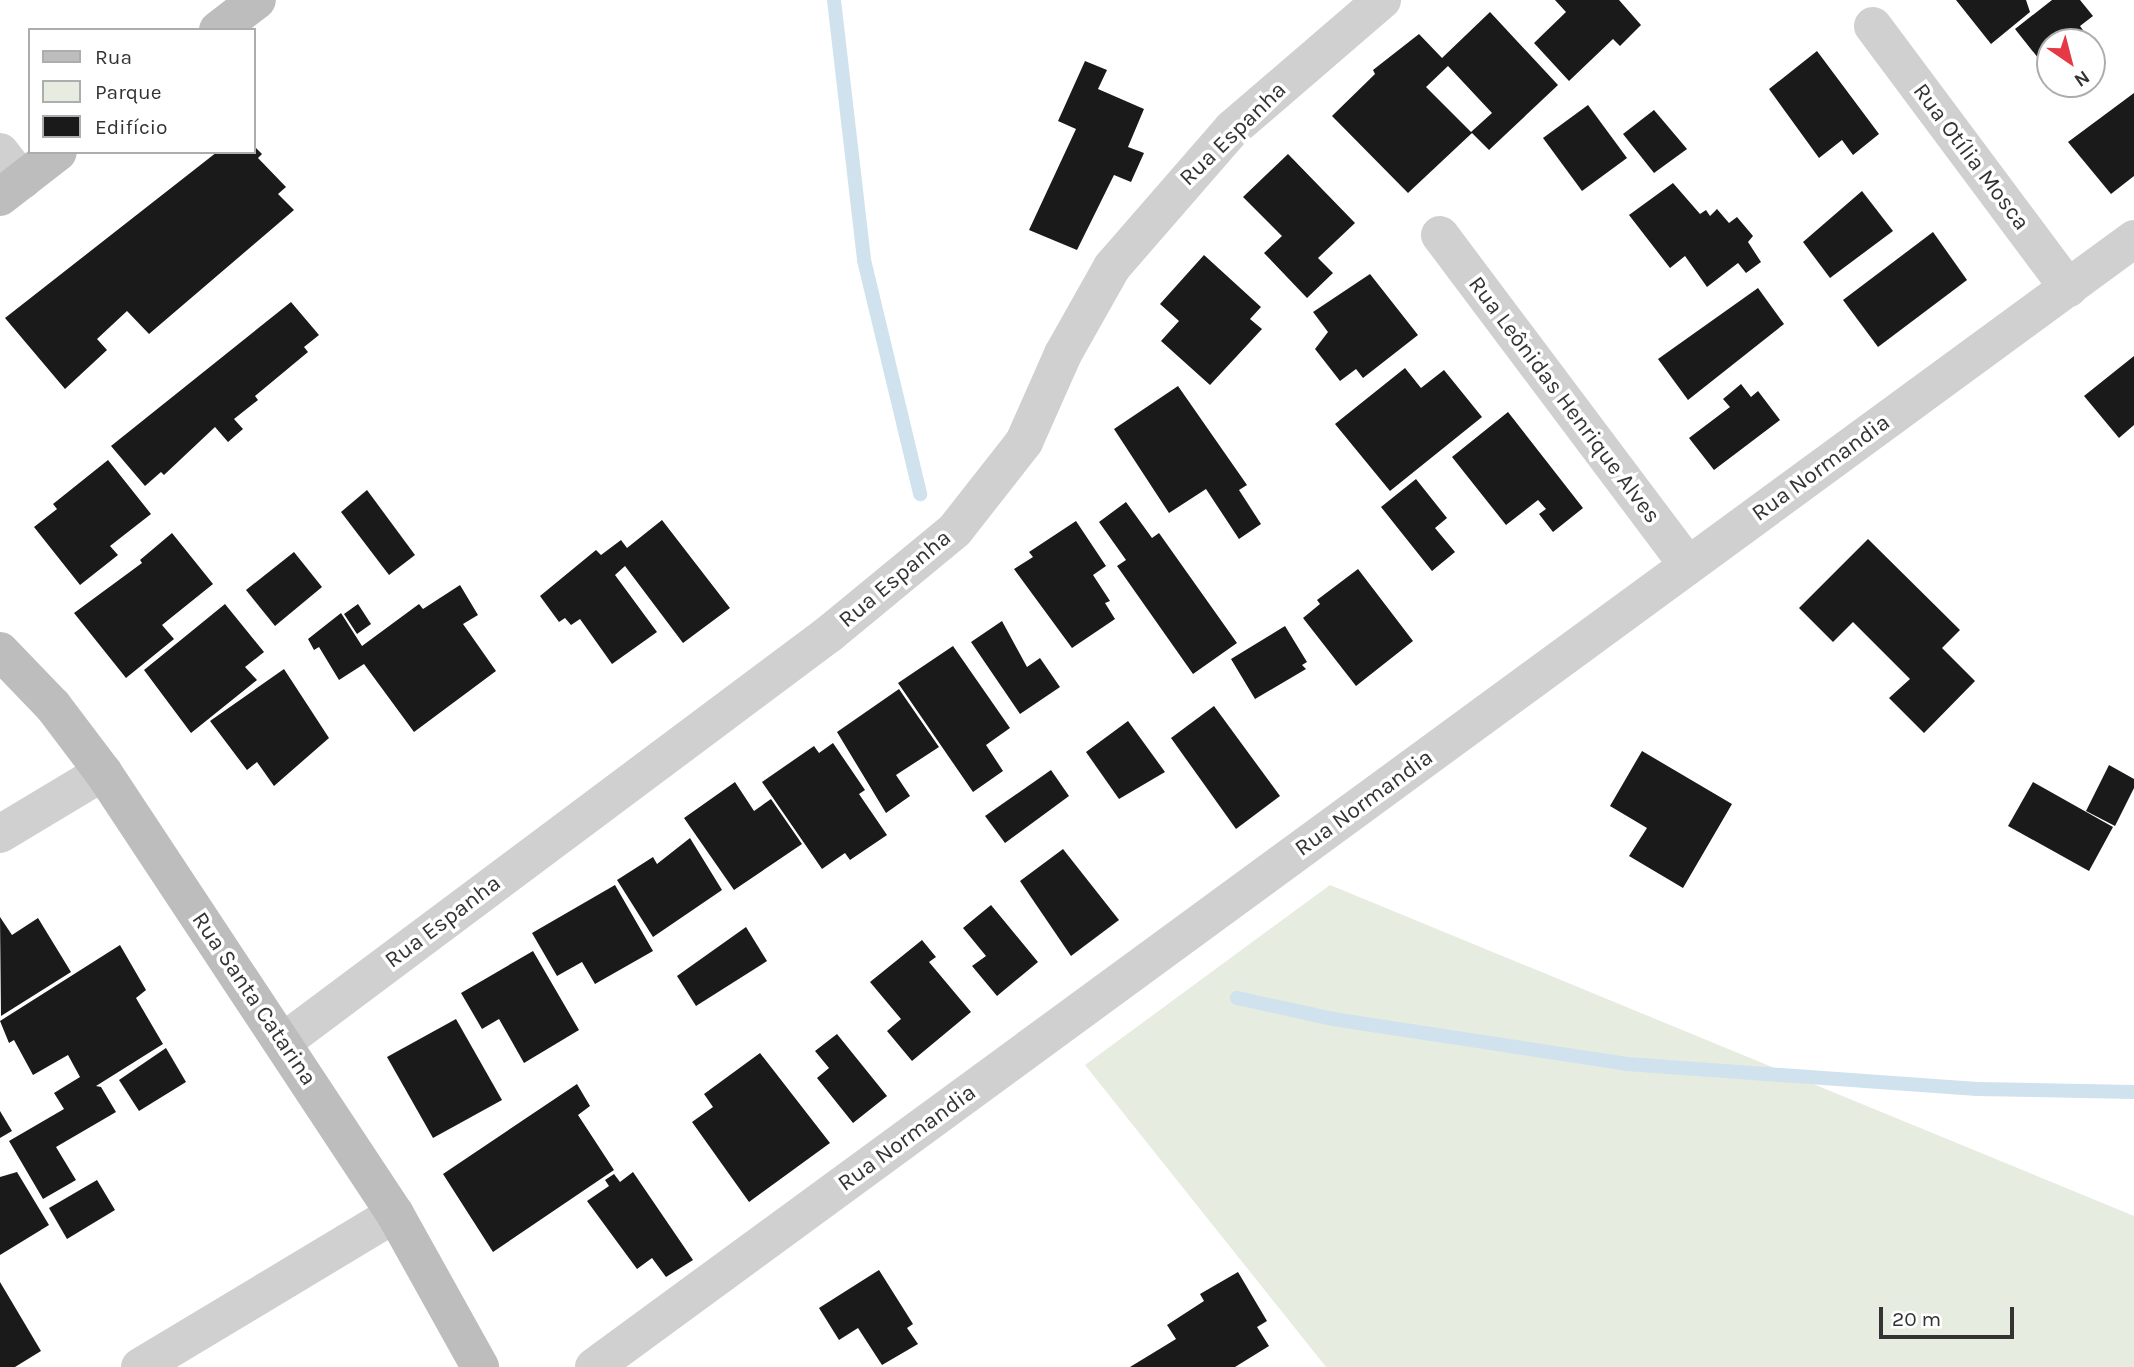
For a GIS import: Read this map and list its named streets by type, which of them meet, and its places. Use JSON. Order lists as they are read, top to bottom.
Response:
{
  "streets": {
    "main road": ["Rua Santa Catarina"],
    "street": [
      "Rua Espanha",
      "Rua Otília Mosca",
      "Rua Leônidas Henrique Alves",
      "Rua Normandia"
    ]
  },
  "crossings": [
    ["Rua Espanha", "Rua Santa Catarina"],
    ["Rua Otília Mosca", "Rua Normandia"],
    ["Rua Leônidas Henrique Alves", "Rua Normandia"]
  ],
  "legend": ["Rua", "Parque", "Edifício"],
  "scale_bar": "20 m",
  "north": "bottom right"
}
